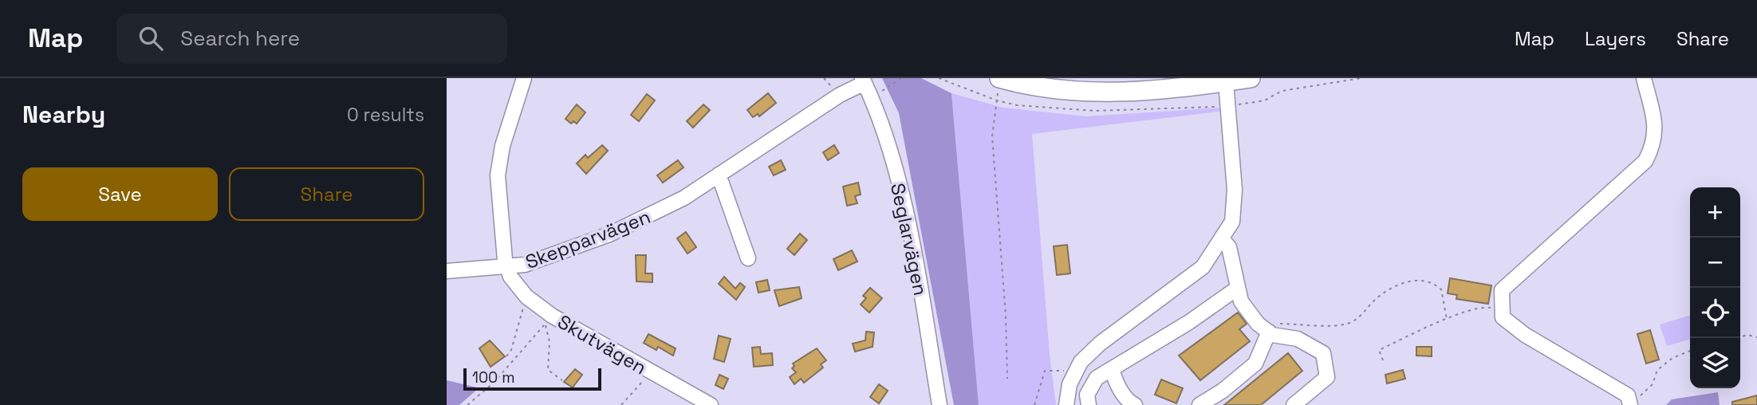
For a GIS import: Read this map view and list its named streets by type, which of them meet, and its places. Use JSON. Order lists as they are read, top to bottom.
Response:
{
  "streets": {
    "street": ["Skepparvägen", "Seglarvägen", "Skutvägen"]
  },
  "crossings": [
    ["Skepparvägen", "Seglarvägen"],
    ["Skepparvägen", "Skutvägen"]
  ],
  "scale_bar": "100 m",
  "page": {
    "header": "Map",
    "search": "Search here",
    "nav": ["Map", "Layers", "Share"],
    "heading": ["Nearby", "0 results"],
    "buttons": ["Save", "Share"],
    "map_buttons": ["+", "−"],
    "scale": "100 m"
  }
}
